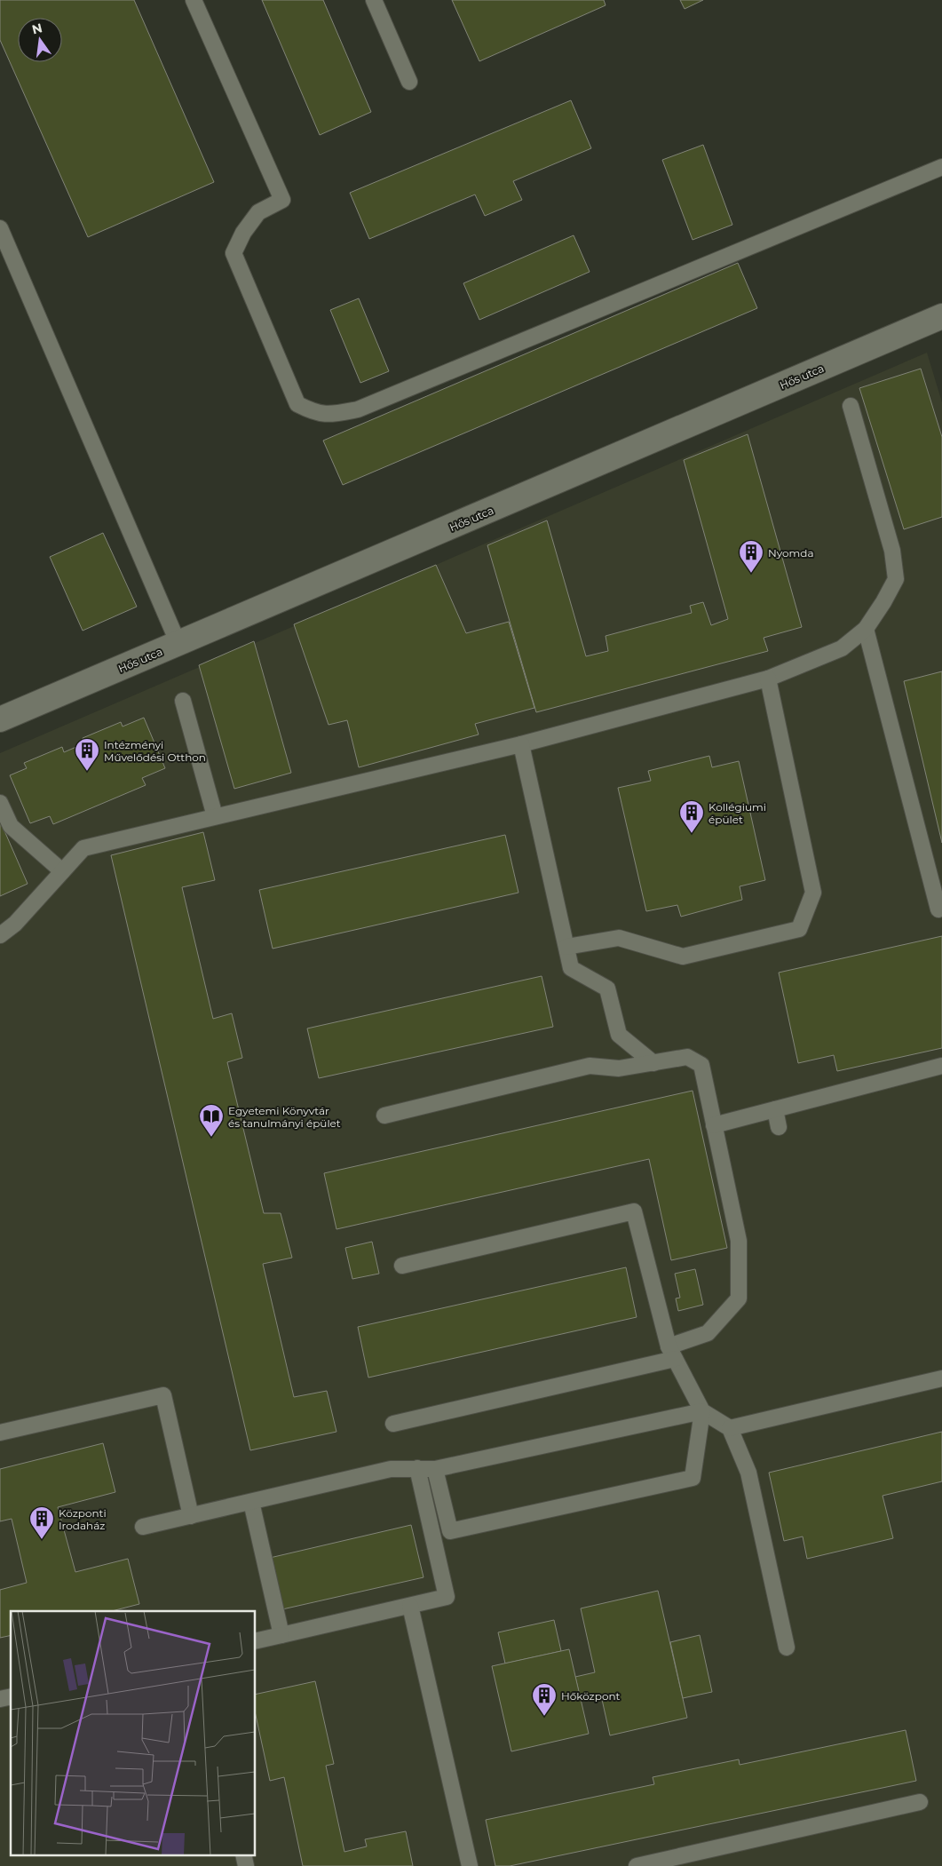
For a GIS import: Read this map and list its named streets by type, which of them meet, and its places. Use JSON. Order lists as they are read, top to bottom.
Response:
{
  "streets": {
    "street": ["Hős utca"]
  },
  "places": {
    "building": [
      "Nyomda",
      "Intézményi Művelődési Otthon",
      "Kollégiumi épület",
      "Központi Irodaház",
      "Hőközpont"
    ],
    "library": ["Egyetemi Könyvtár és tanulmányi épület"]
  },
  "north": "top"
}
